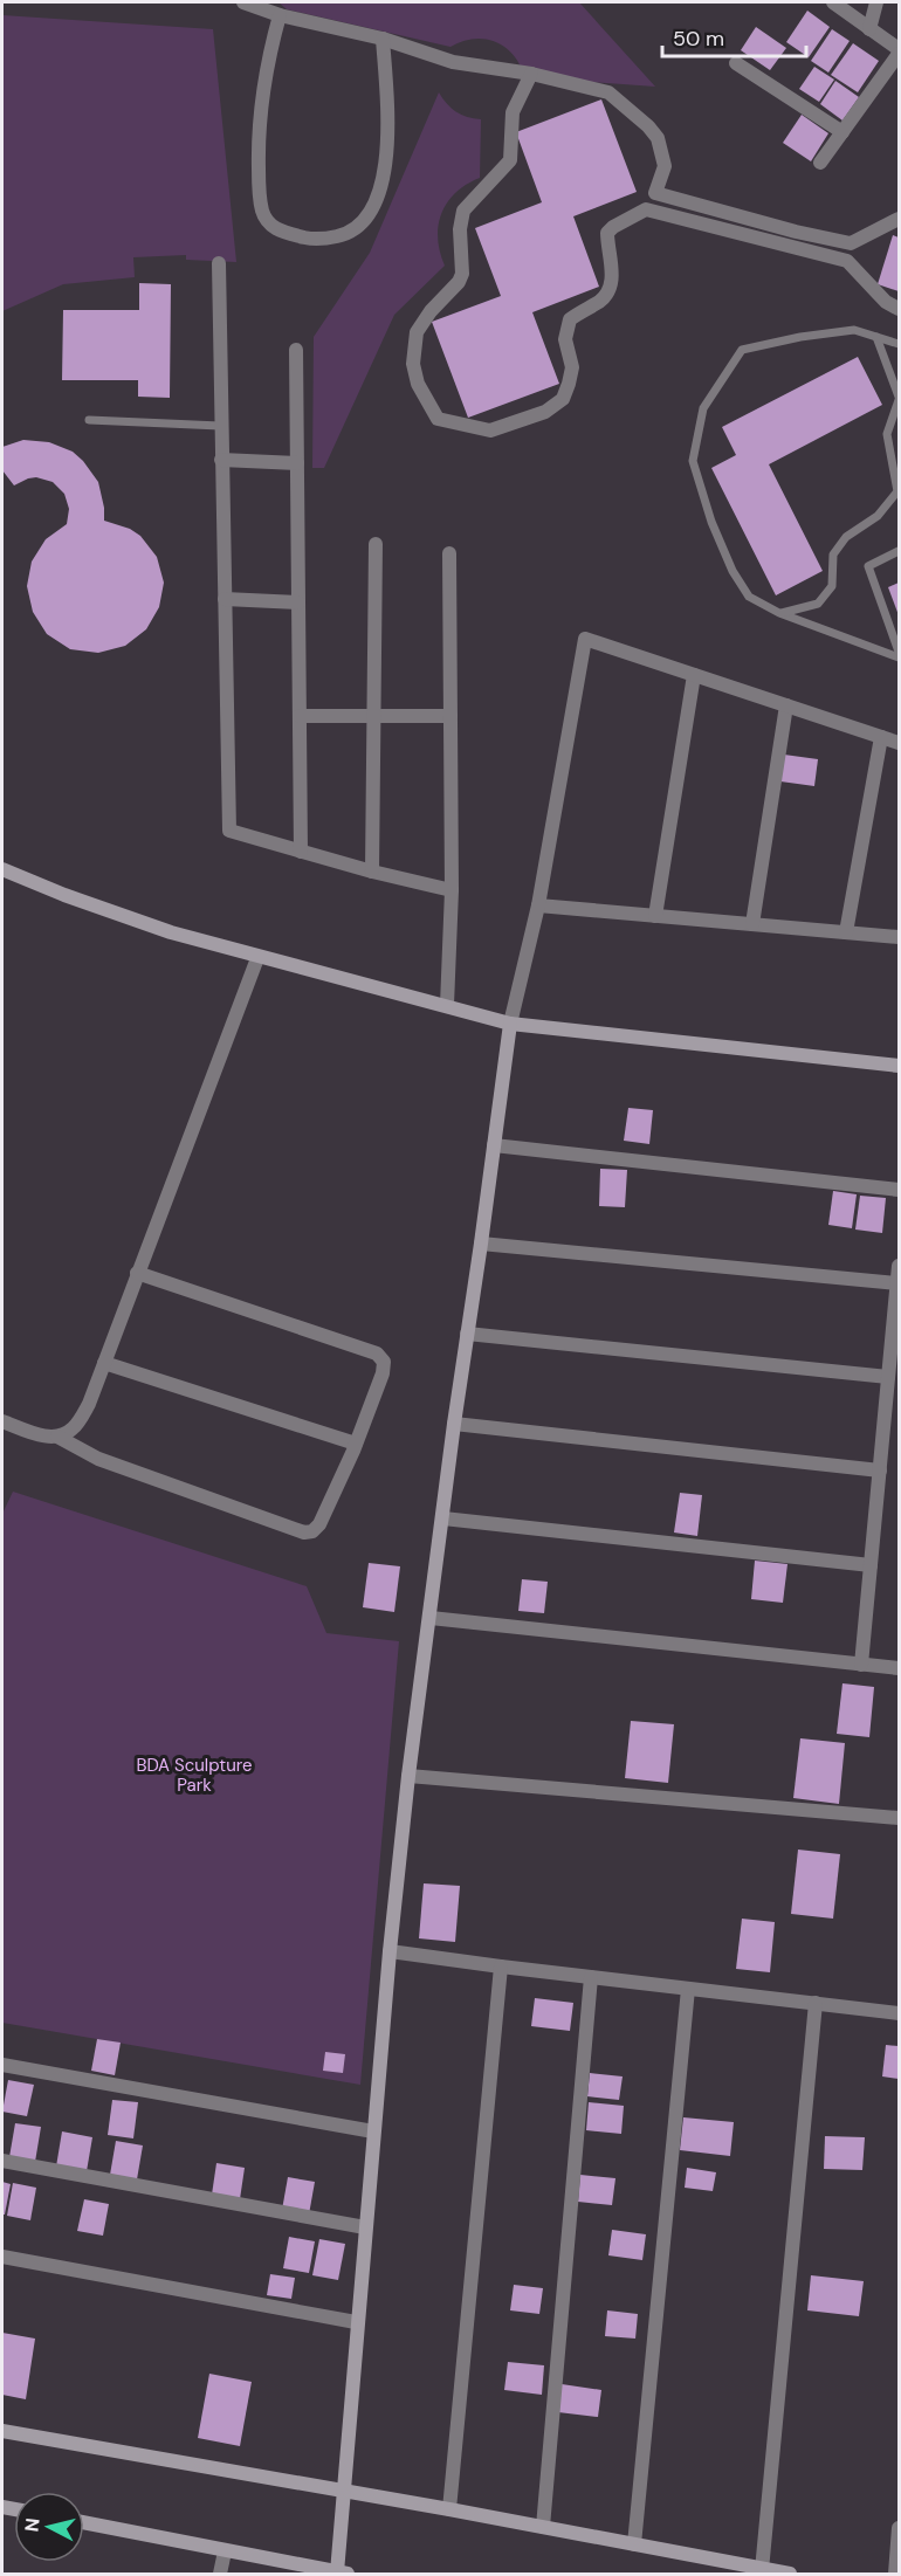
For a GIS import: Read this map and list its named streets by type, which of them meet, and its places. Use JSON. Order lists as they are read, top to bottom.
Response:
{
  "parks": ["BDA Sculpture Park"],
  "scale_bar": "50 m",
  "north": "left"
}
